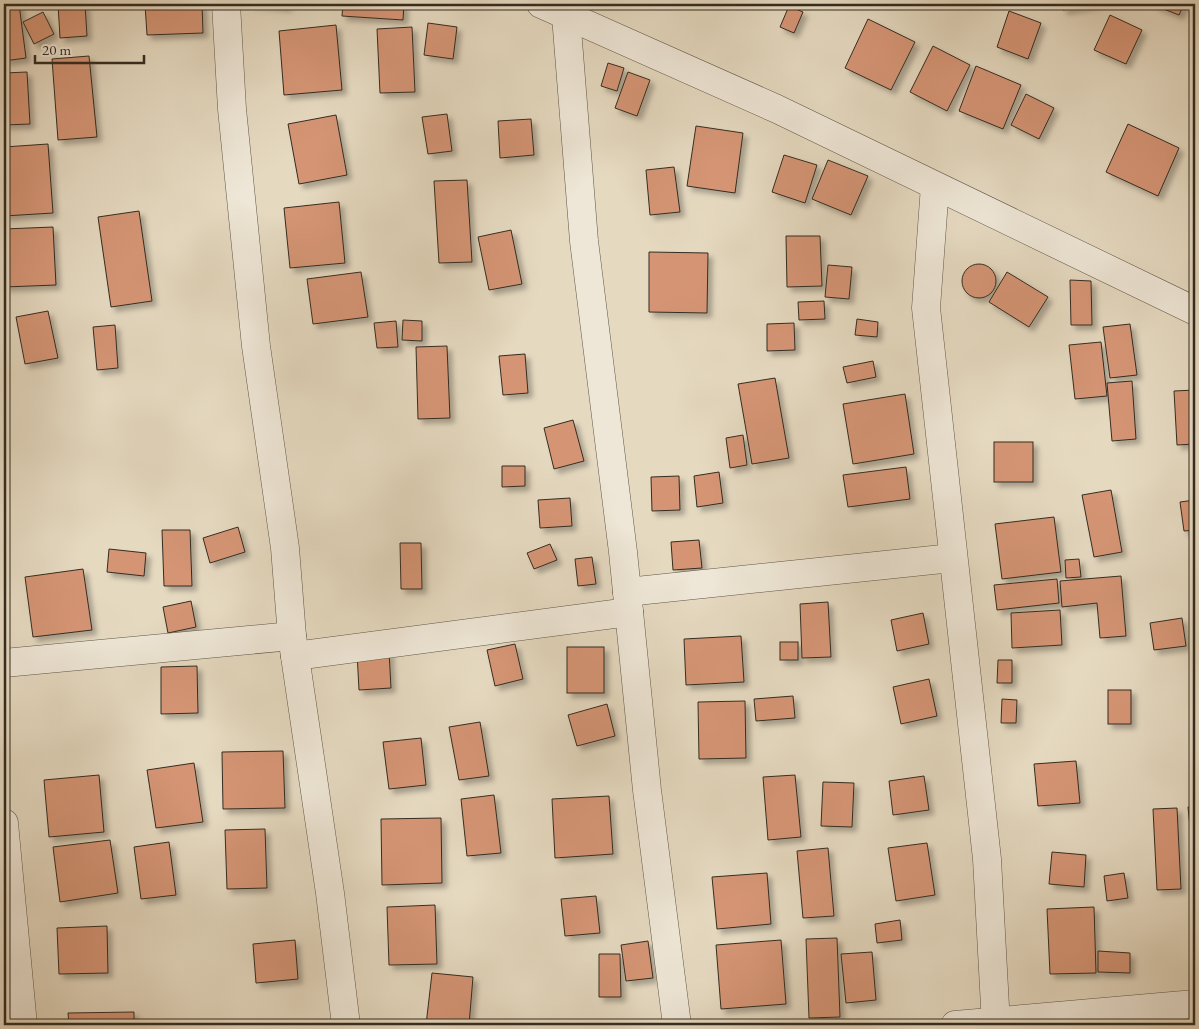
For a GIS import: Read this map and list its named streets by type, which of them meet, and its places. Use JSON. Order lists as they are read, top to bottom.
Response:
{
  "scale_bar": "20 m"
}
